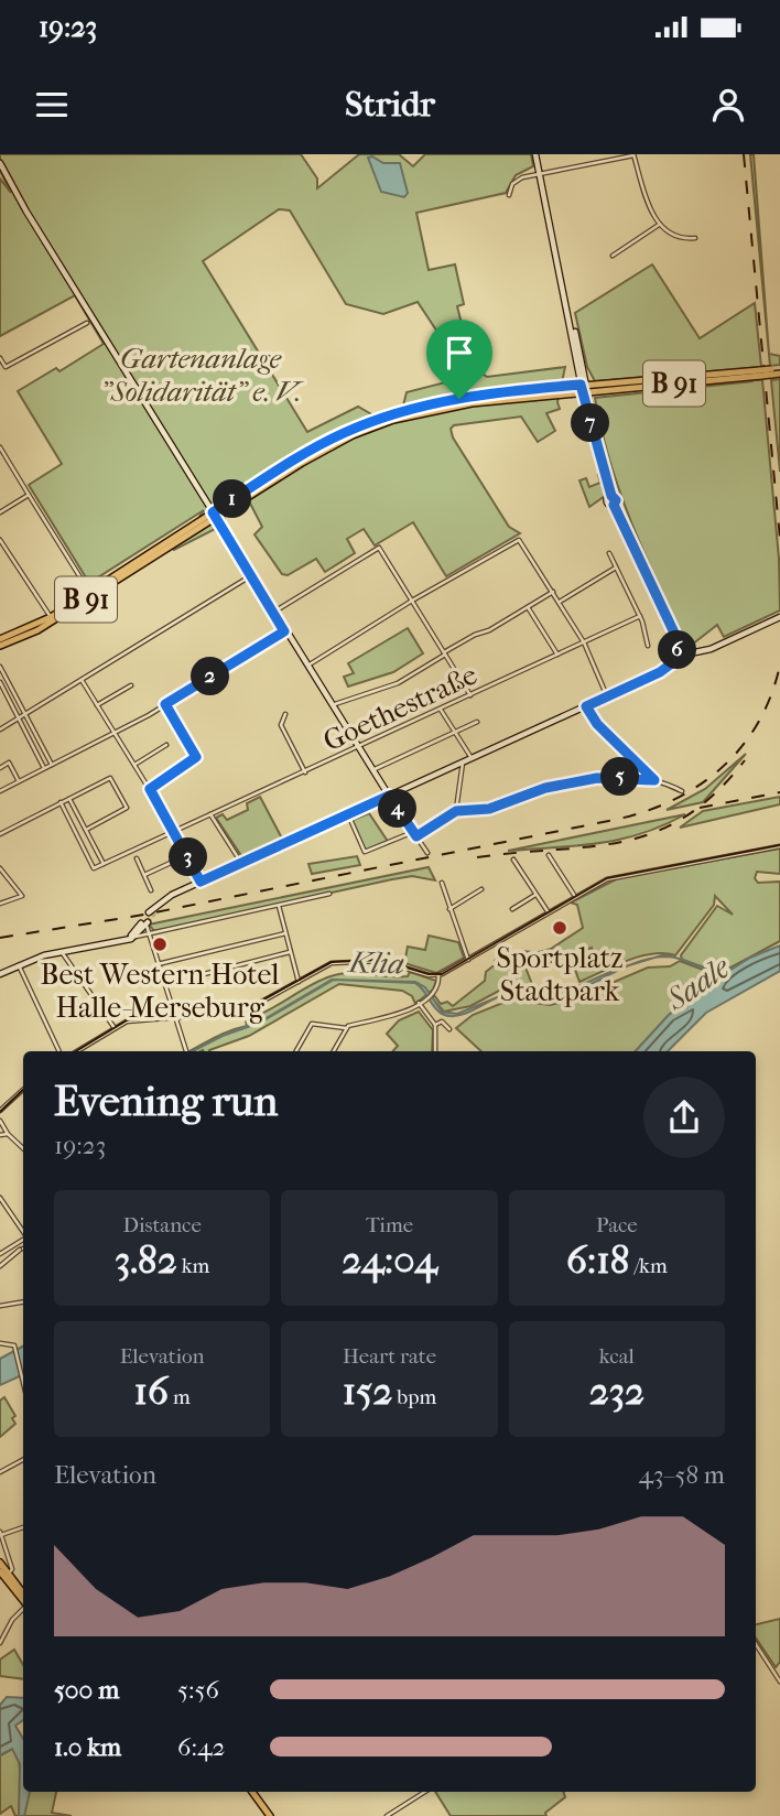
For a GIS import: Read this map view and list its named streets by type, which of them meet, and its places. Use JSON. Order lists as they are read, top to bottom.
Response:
{
  "streets": {
    "main road": ["B 91"],
    "street": ["Goethestraße"]
  },
  "water": ["Klia", "Saale"],
  "parks": ["Gartenanlage \"Solidarität\" e. V."],
  "places": ["Sportplatz Stadtpark", "Best Western Hotel Halle-Merseburg"],
  "page": {
    "status": "19:23",
    "header": "Stridr",
    "pins": [
      "7",
      "1",
      "6",
      "2",
      "5",
      "4",
      "3"
    ],
    "heading": ["Evening run", "19:23"],
    "stats": [
      ["Distance", "3.82 km"],
      ["Time", "24:04"],
      ["Pace", "6:18 /km"],
      ["Elevation", "16 m"],
      ["Heart rate", "152 bpm"],
      ["kcal", "232"]
    ],
    "chart": ["Elevation", "43–58 m"],
    "list": [
      {
        "name": "500 m",
        "note": "5:56"
      },
      {
        "name": "1.0 km",
        "note": "6:42"
      }
    ]
  }
}
